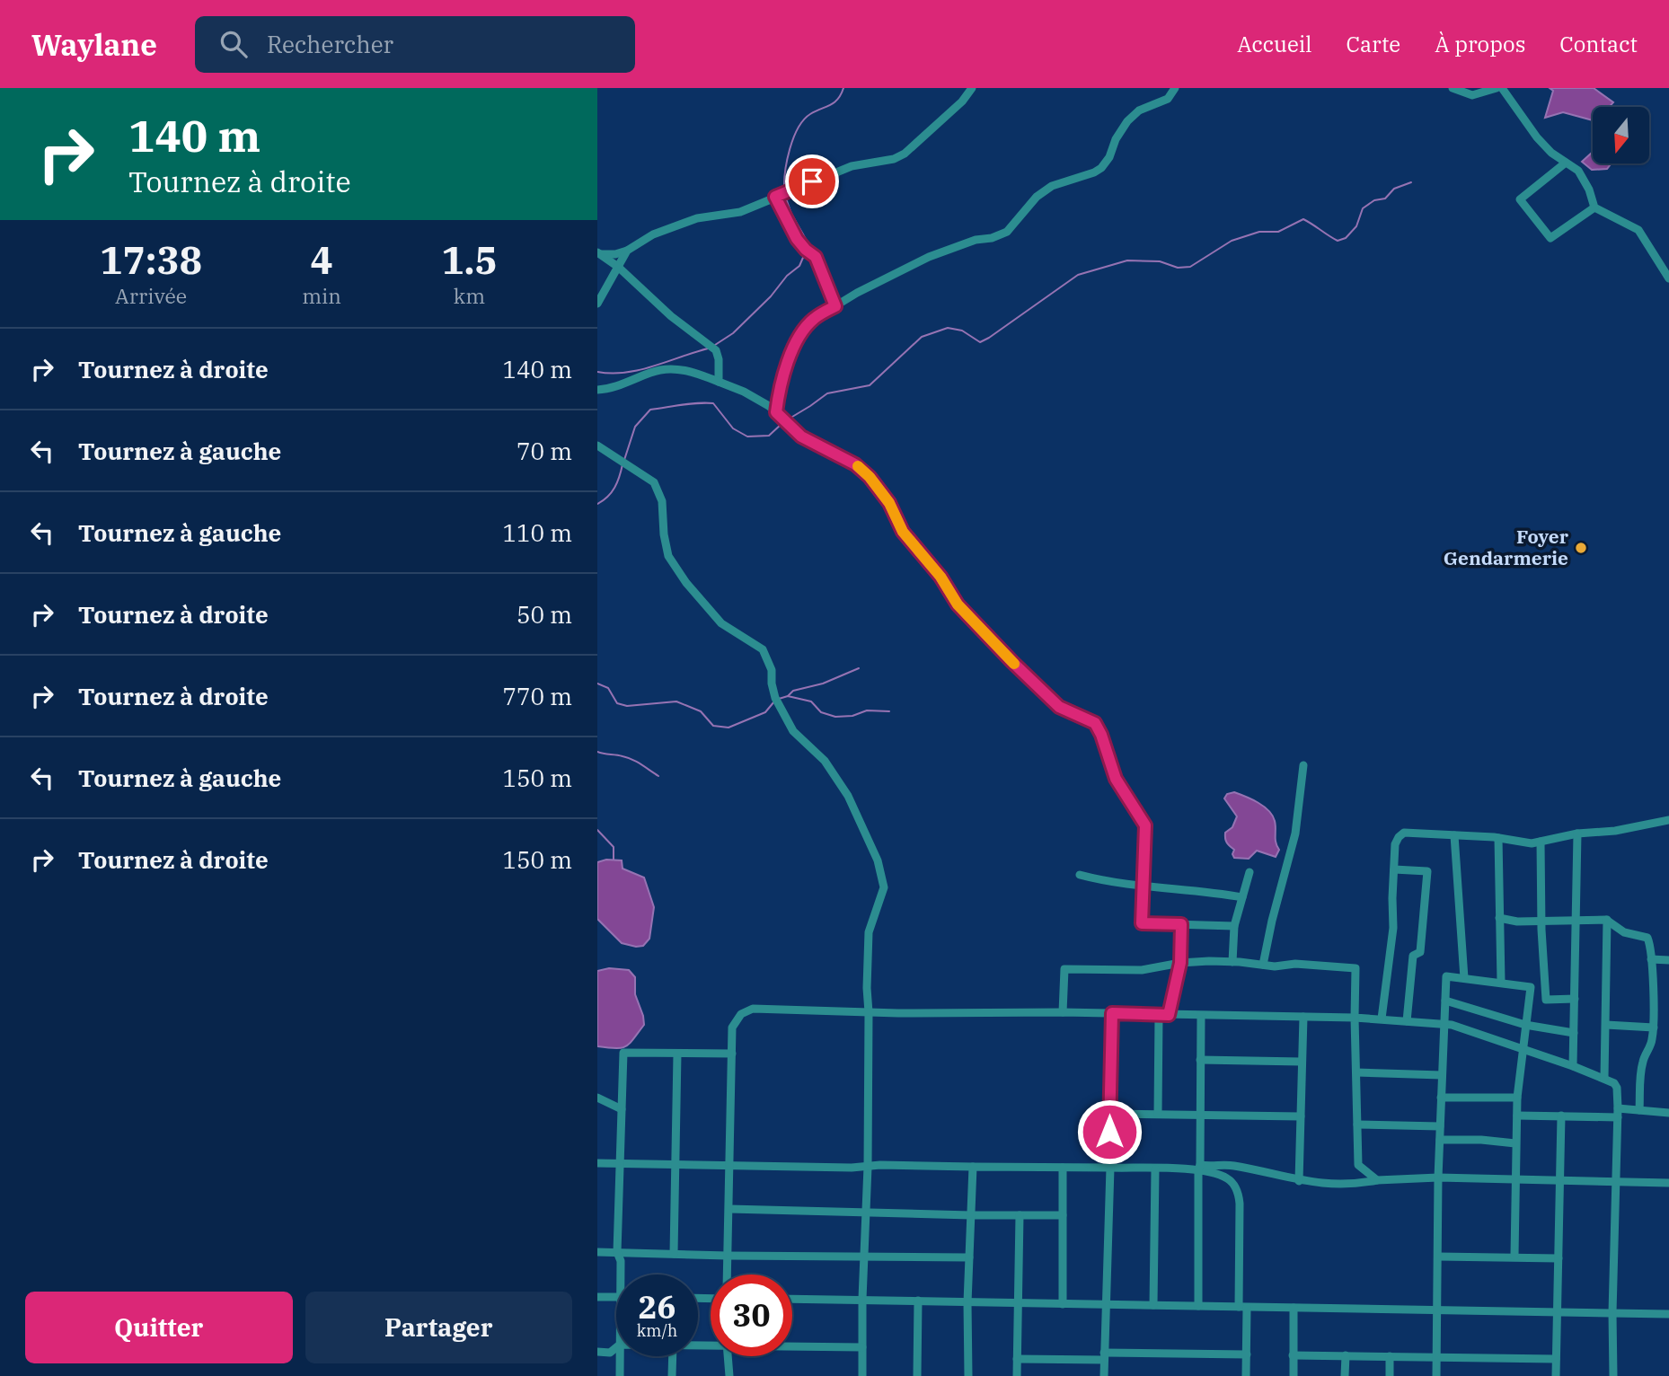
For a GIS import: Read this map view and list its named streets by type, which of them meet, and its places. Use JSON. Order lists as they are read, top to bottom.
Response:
{
  "places": ["Foyer Gendarmerie"],
  "north": "bottom",
  "page": {
    "header": "Waylane",
    "search": "Rechercher",
    "nav": [
      "Accueil",
      "Carte",
      "À propos",
      "Contact"
    ],
    "turn": ["140 m", "Tournez à droite"],
    "eta": [
      "17:38",
      "Arrivée",
      "4",
      "min",
      "1.5",
      "km"
    ],
    "list": [
      {
        "name": "Tournez à droite",
        "value": "140 m"
      },
      {
        "name": "Tournez à gauche",
        "value": "70 m"
      },
      {
        "name": "Tournez à gauche",
        "value": "110 m"
      },
      {
        "name": "Tournez à droite",
        "value": "50 m"
      },
      {
        "name": "Tournez à droite",
        "value": "770 m"
      },
      {
        "name": "Tournez à gauche",
        "value": "150 m"
      },
      {
        "name": "Tournez à droite",
        "value": "150 m"
      }
    ],
    "speed": "26 km/h",
    "limit": "30",
    "buttons": ["Quitter", "Partager"]
  }
}
